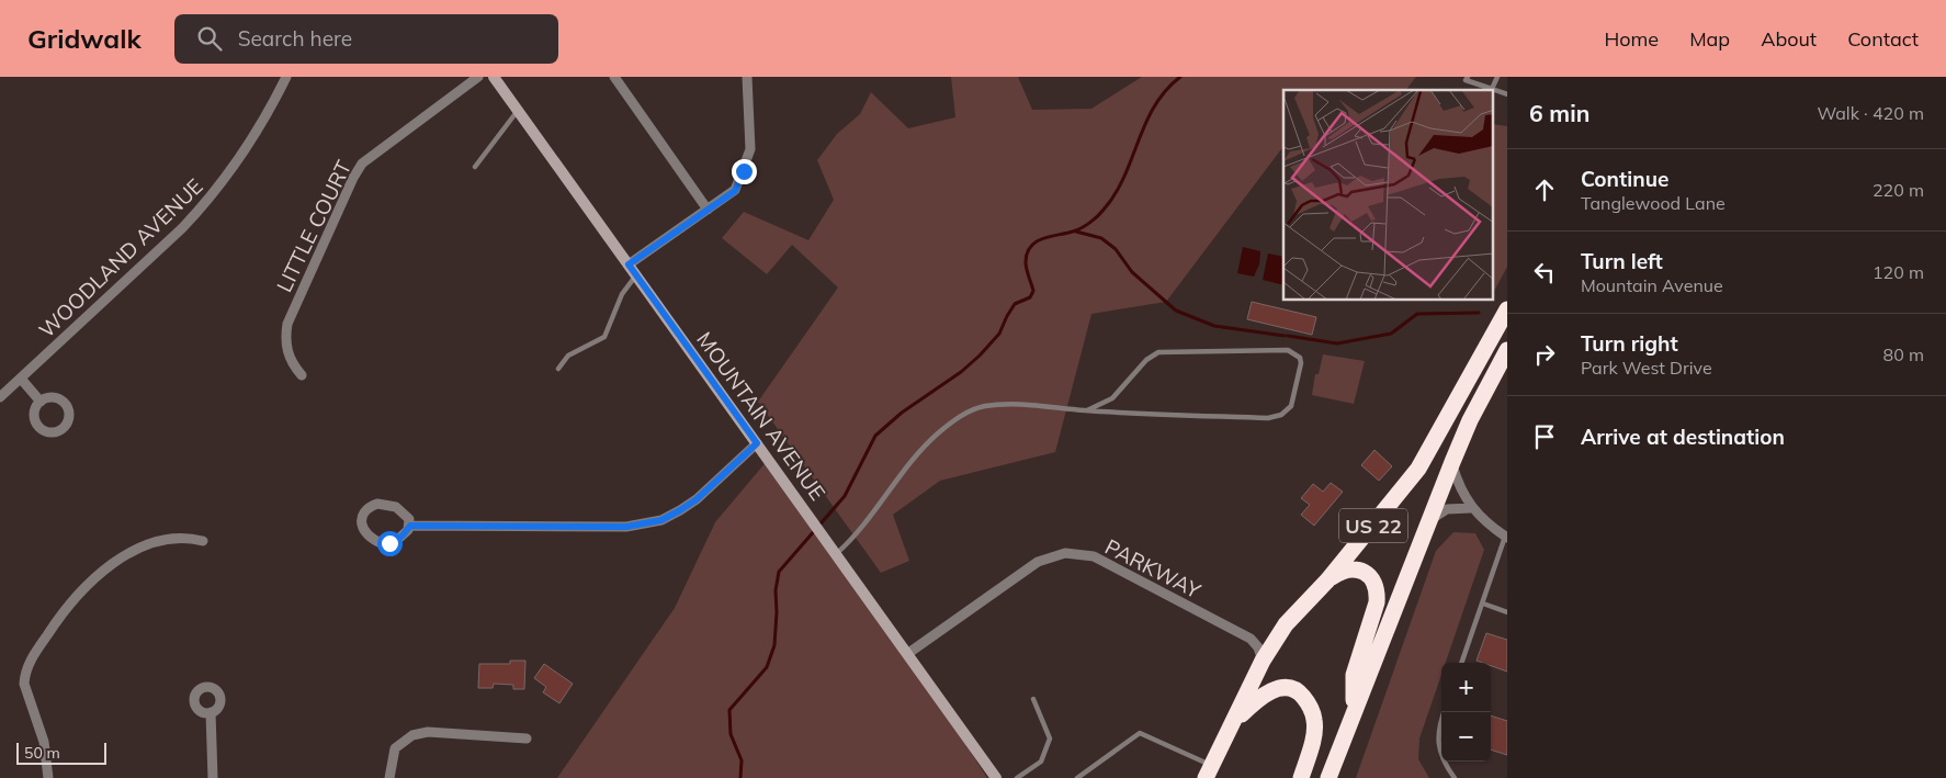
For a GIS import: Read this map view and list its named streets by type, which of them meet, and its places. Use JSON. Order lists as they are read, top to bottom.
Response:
{
  "streets": {
    "highway": ["US 22"],
    "street": [
      "LITTLE COURT",
      "WOODLAND AVENUE",
      "MOUNTAIN AVENUE",
      "PARKWAY"
    ]
  },
  "crossings": [
    ["MOUNTAIN AVENUE", "PARKWAY"],
    ["US 22", "PARKWAY"]
  ],
  "scale_bar": "50 m",
  "page": {
    "header": "Gridwalk",
    "search": "Search here",
    "nav": [
      "Home",
      "Map",
      "About",
      "Contact"
    ],
    "heading": ["6 min", "Walk · 420 m"],
    "list": [
      ["Continue", "Tanglewood Lane", "220 m"],
      ["Turn left", "Mountain Avenue", "120 m"],
      ["Turn right", "Park West Drive", "80 m"],
      "Arrive at destination"
    ],
    "map_buttons": ["+", "−"],
    "scale": "50 m"
  }
}
